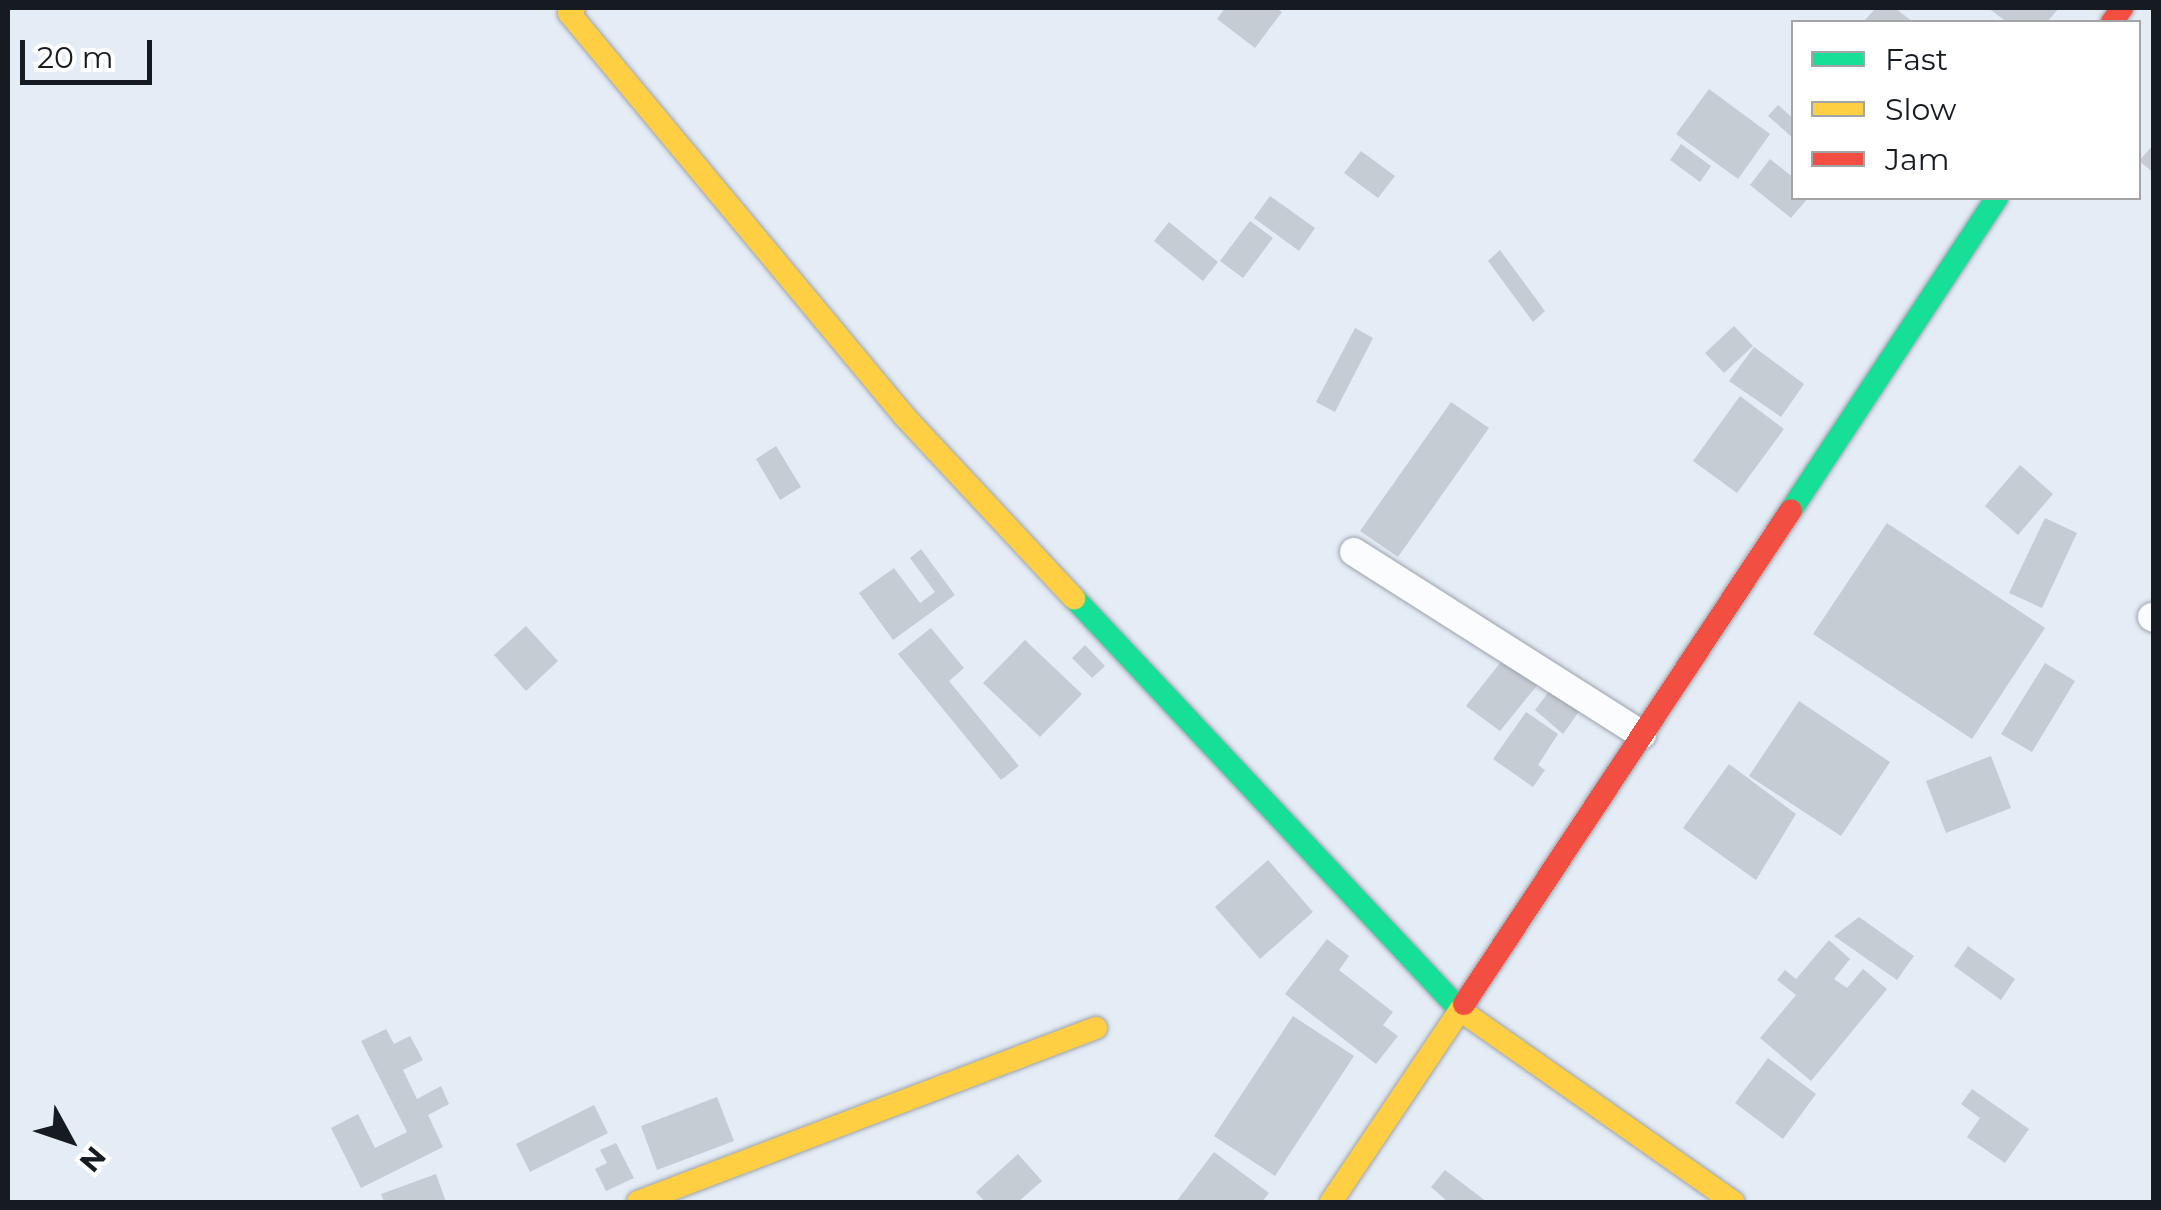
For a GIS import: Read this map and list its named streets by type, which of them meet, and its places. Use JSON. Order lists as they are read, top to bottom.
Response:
{
  "legend": ["Fast", "Slow", "Jam"],
  "scale_bar": "20 m",
  "north": "bottom right"
}
